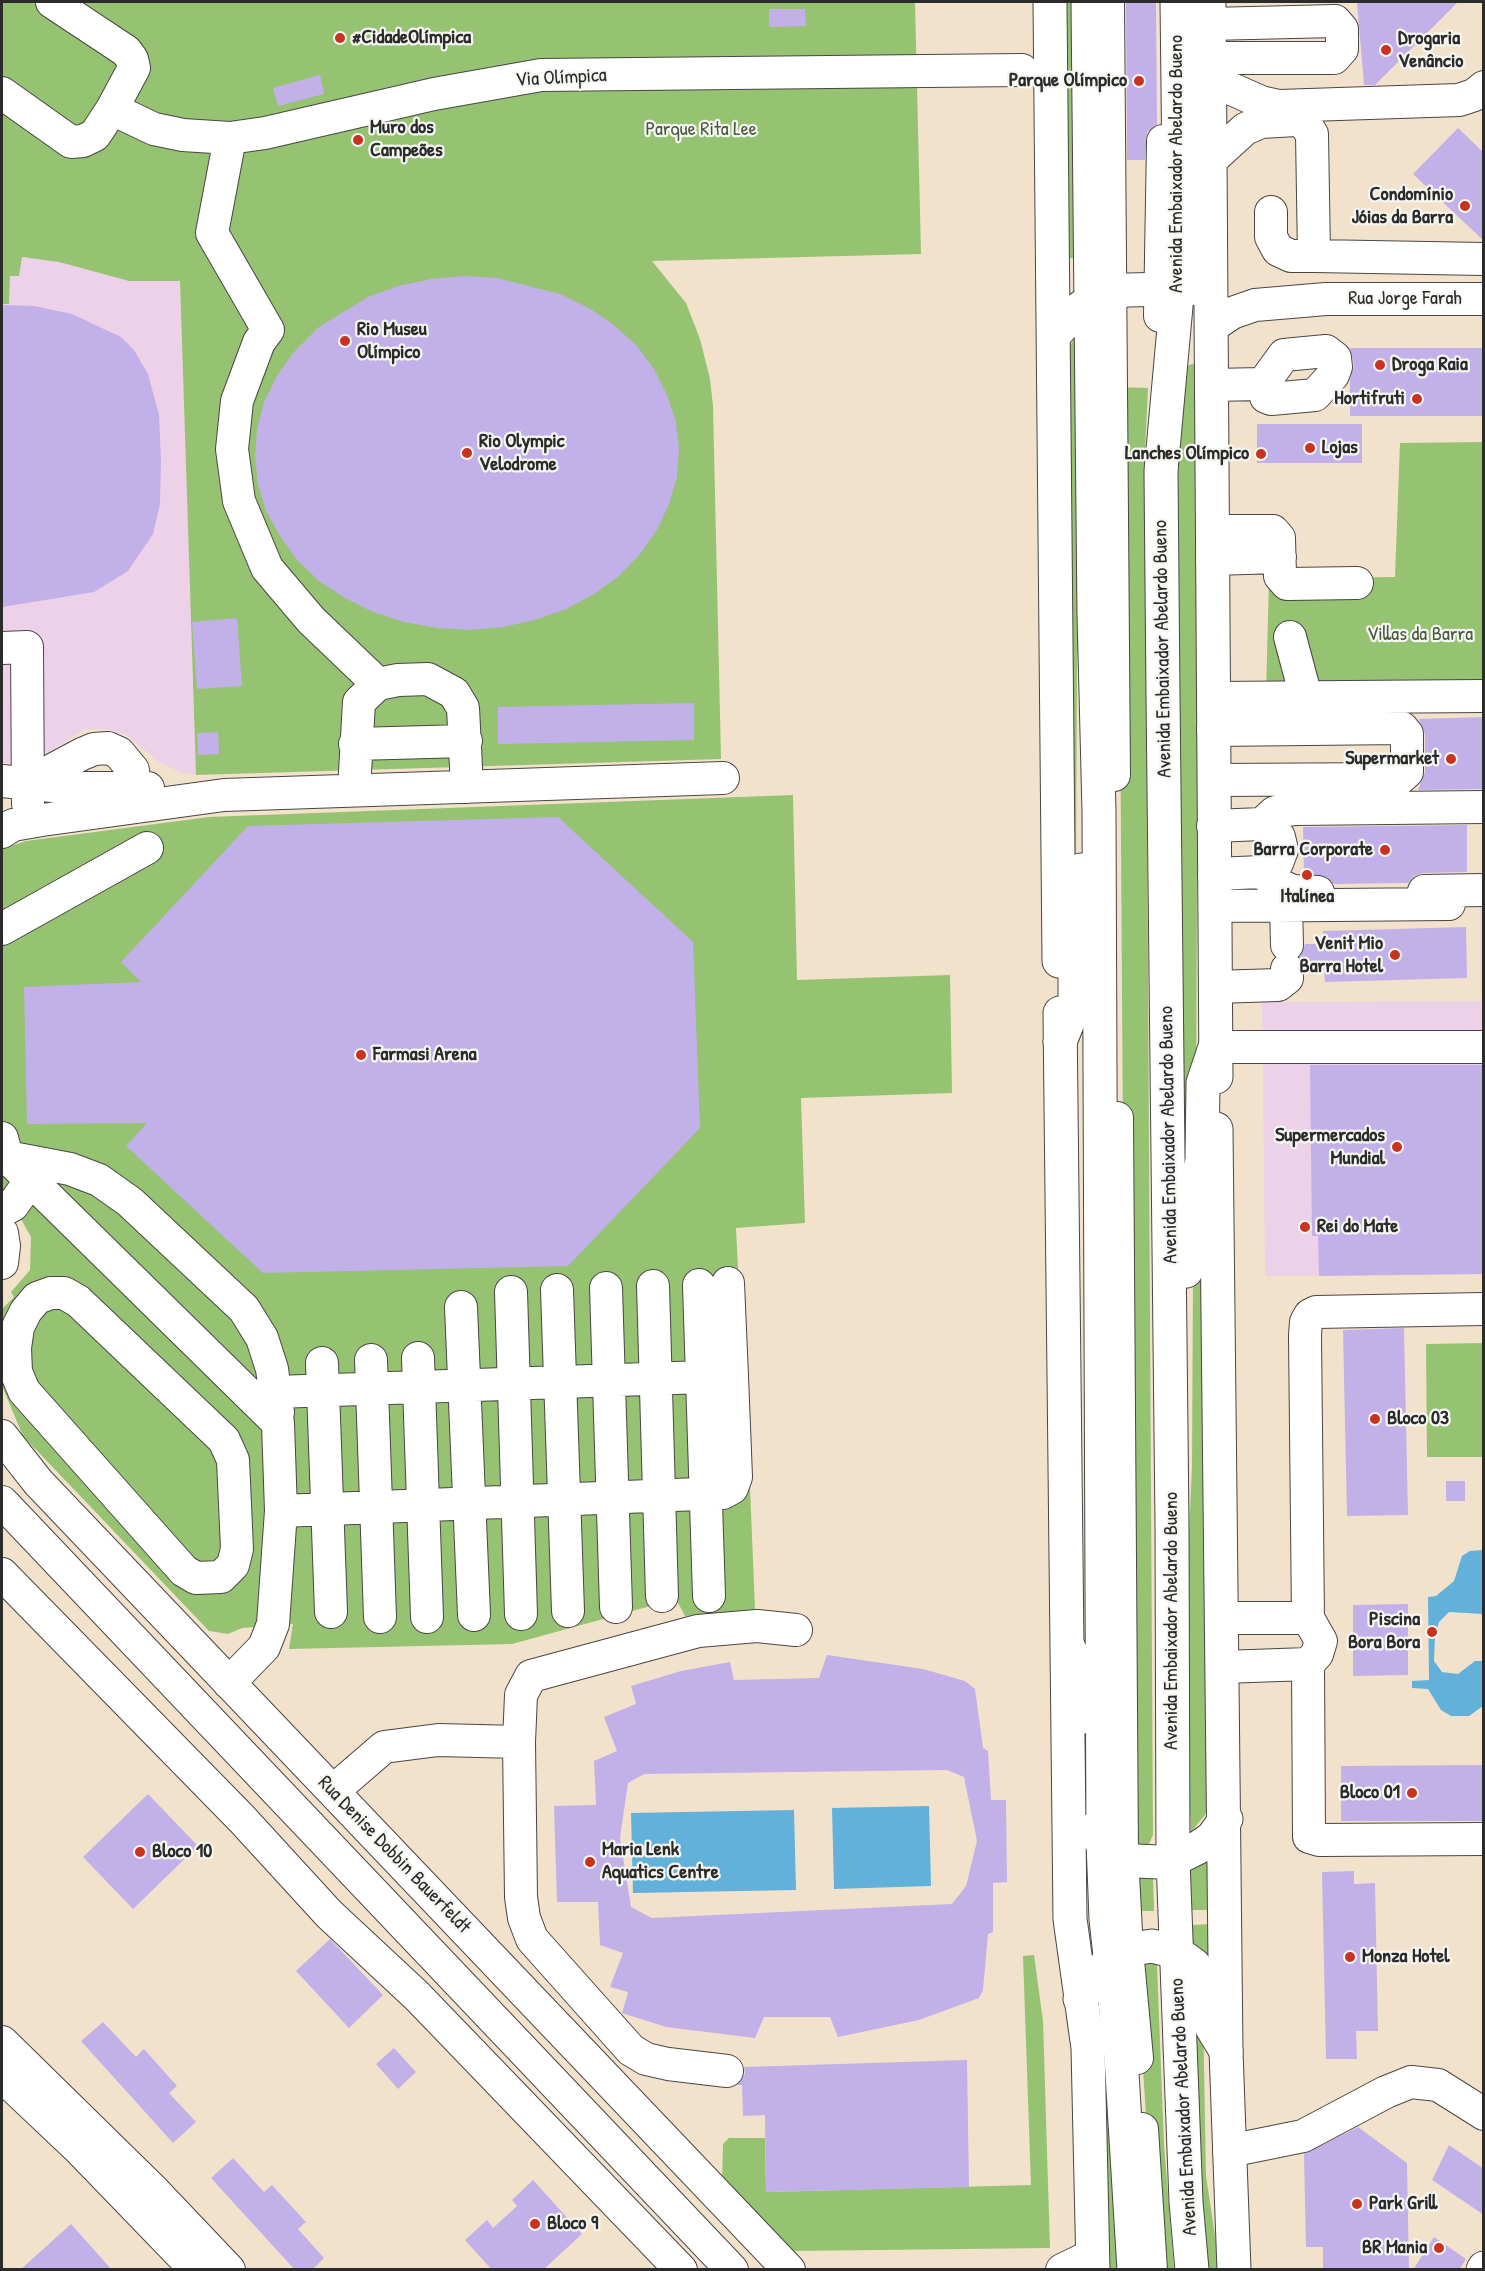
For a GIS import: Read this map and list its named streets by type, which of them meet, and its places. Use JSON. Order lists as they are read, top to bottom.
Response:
{
  "streets": {
    "main road": ["Avenida Embaixador Abelardo Bueno"],
    "street": ["Via Olímpica", "Rua Jorge Farah", "Rua Denise Dobbin Bauerfeldt"]
  },
  "crossings": [
    ["Avenida Embaixador Abelardo Bueno", "Rua Jorge Farah"]
  ],
  "parks": ["Parque Rita Lee", "Villas da Barra"],
  "places": [
    "#CidadeOlímpica",
    "Drogaria Venâncio",
    "Parque Olímpico",
    "Muro dos Campeões",
    "Condomínio Jóias da Barra",
    "Rio Museu Olímpico",
    "Droga Raia",
    "Hortifruti",
    "Lojas",
    "Rio Olympic Velodrome",
    "Lanches Olímpico",
    "Supermarket",
    "Barra Corporate",
    "Italínea",
    "Venit Mio Barra Hotel",
    "Farmasi Arena",
    "Supermercados Mundial",
    "Rei do Mate",
    "Bloco 03",
    "Piscina Bora Bora",
    "Bloco 01",
    "Bloco 10",
    "Maria Lenk Aquatics Centre",
    "Monza Hotel",
    "Park Grill",
    "Bloco 9",
    "BR Mania"
  ]
}
